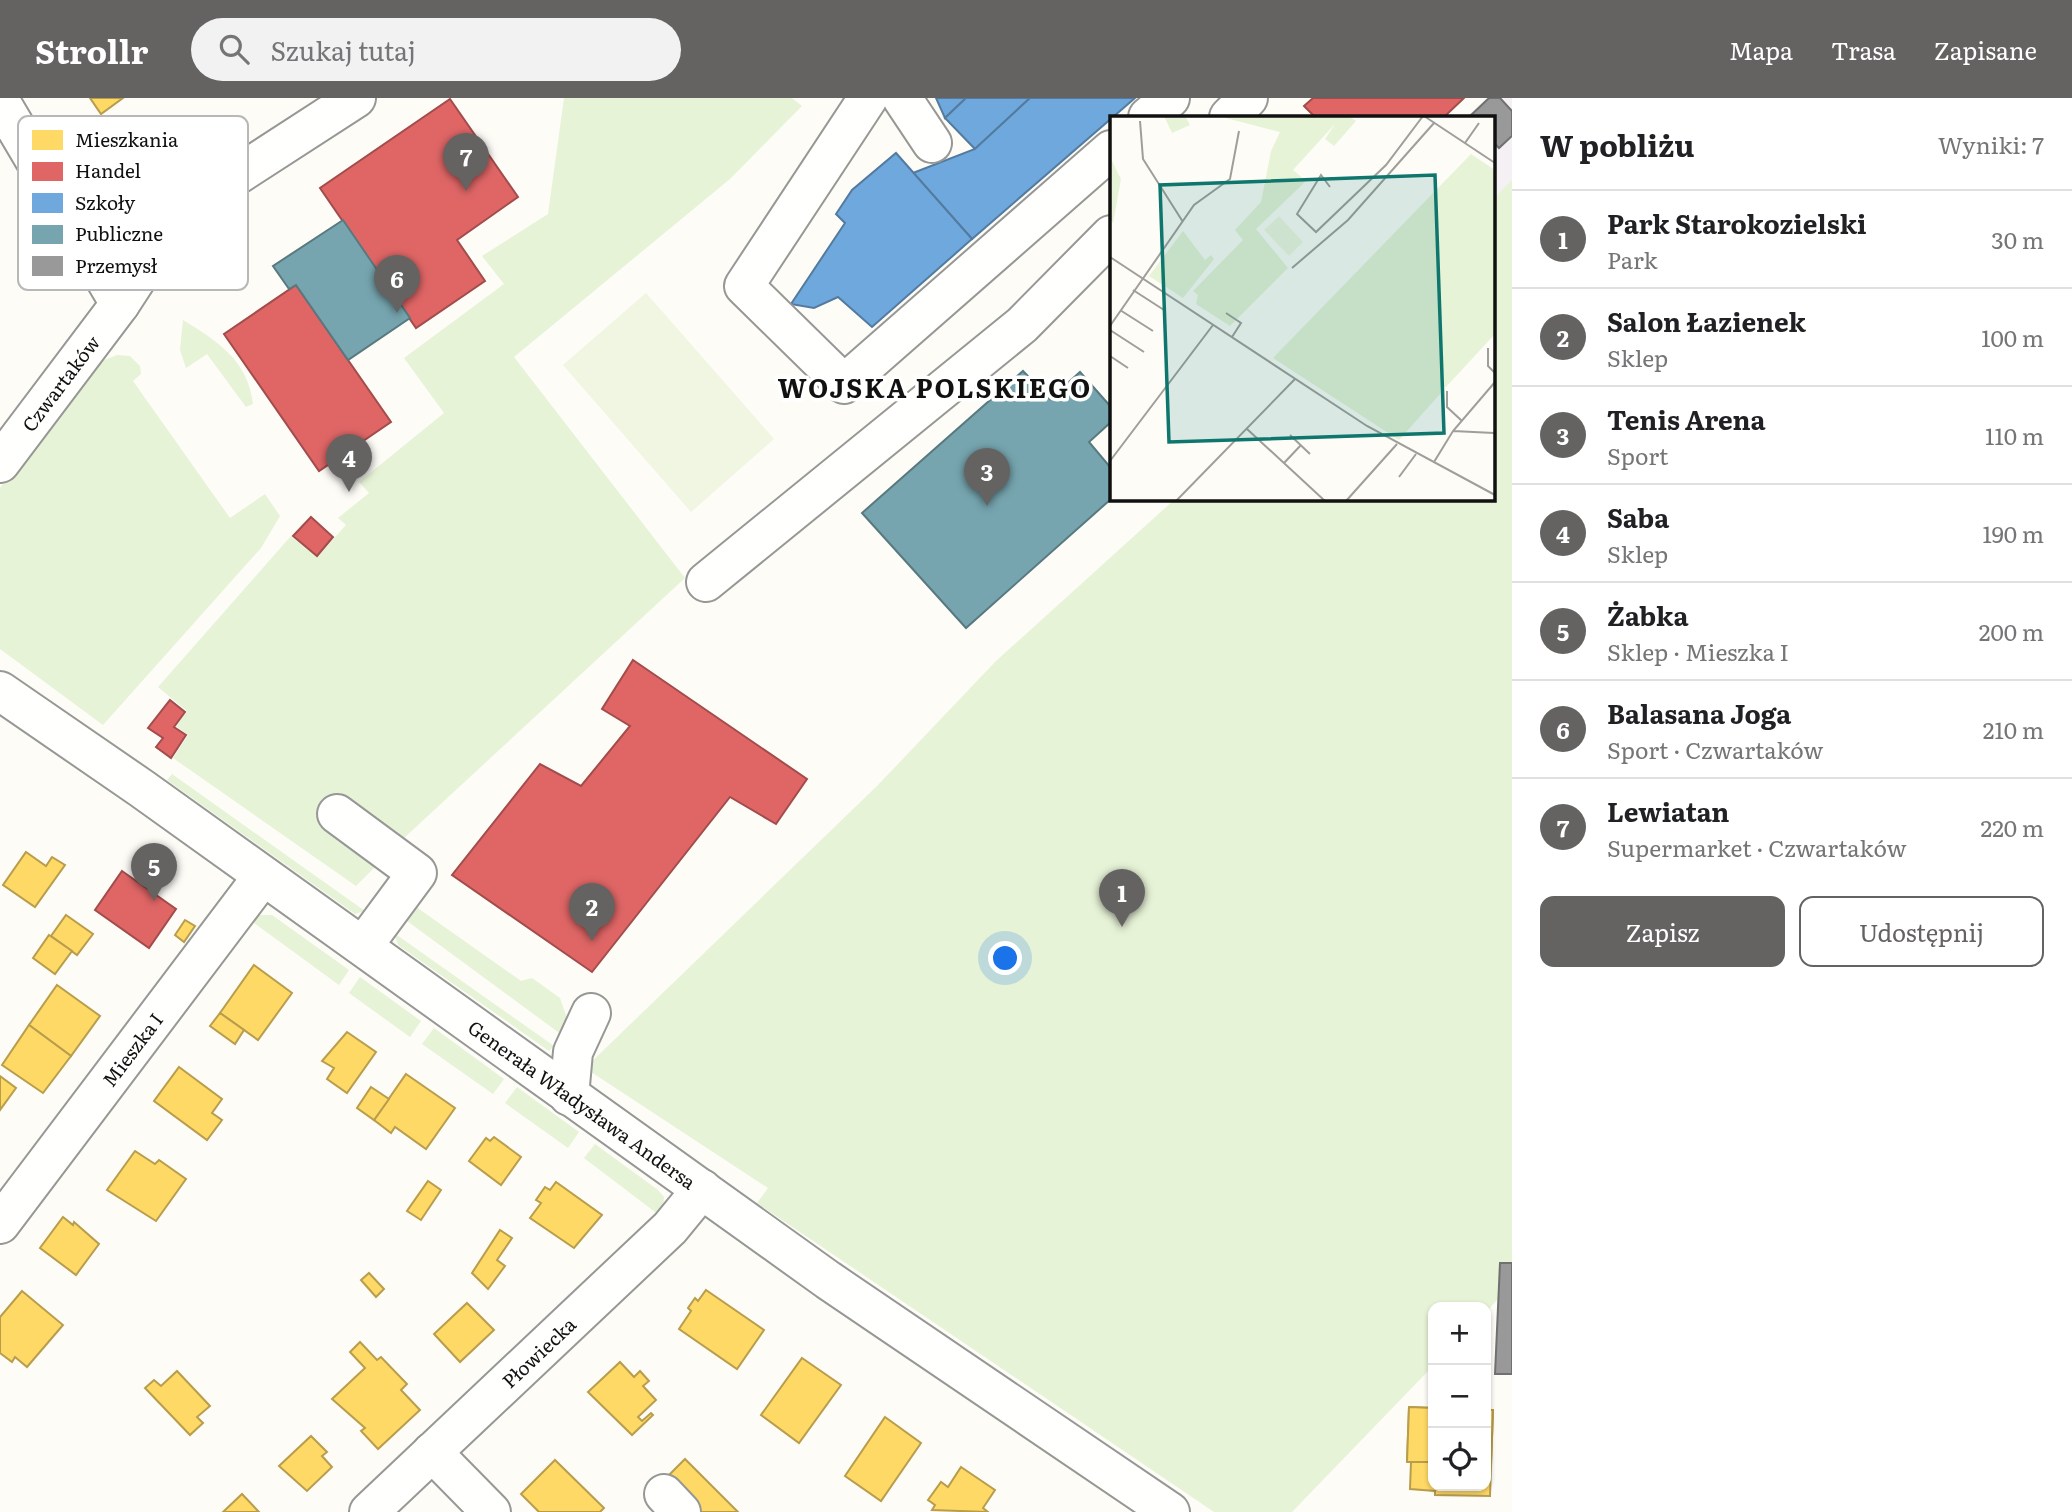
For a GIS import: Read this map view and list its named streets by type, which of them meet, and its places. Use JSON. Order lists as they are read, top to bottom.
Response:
{
  "streets": {
    "street": [
      "Czwartaków",
      "Mieszka I",
      "Generała Władysława Andersa",
      "Płowiecka"
    ]
  },
  "crossings": [
    ["Mieszka I", "Generała Władysława Andersa"],
    ["Generała Władysława Andersa", "Płowiecka"]
  ],
  "districts": ["WOJSKA POLSKIEGO"],
  "legend": [
    "Mieszkania",
    "Handel",
    "Szkoły",
    "Publiczne",
    "Przemysł"
  ],
  "page": {
    "header": "Strollr",
    "search": "Szukaj tutaj",
    "nav": ["Mapa", "Trasa", "Zapisane"],
    "heading": ["W pobliżu", "Wyniki: 7"],
    "pins": [
      "7",
      "6",
      "4",
      "3",
      "5",
      "1",
      "2"
    ],
    "list": [
      {
        "mark": "1",
        "name": "Park Starokozielski",
        "note": "Park",
        "value": "30 m"
      },
      {
        "mark": "2",
        "name": "Salon Łazienek",
        "note": "Sklep",
        "value": "100 m"
      },
      {
        "mark": "3",
        "name": "Tenis Arena",
        "note": "Sport",
        "value": "110 m"
      },
      {
        "mark": "4",
        "name": "Saba",
        "note": "Sklep",
        "value": "190 m"
      },
      {
        "mark": "5",
        "name": "Żabka",
        "note": "Sklep · Mieszka I",
        "value": "200 m"
      },
      {
        "mark": "6",
        "name": "Balasana Joga",
        "note": "Sport · Czwartaków",
        "value": "210 m"
      },
      {
        "mark": "7",
        "name": "Lewiatan",
        "note": "Supermarket · Czwartaków",
        "value": "220 m"
      }
    ],
    "buttons": ["Zapisz", "Udostępnij"],
    "map_buttons": ["+", "−"]
  }
}
